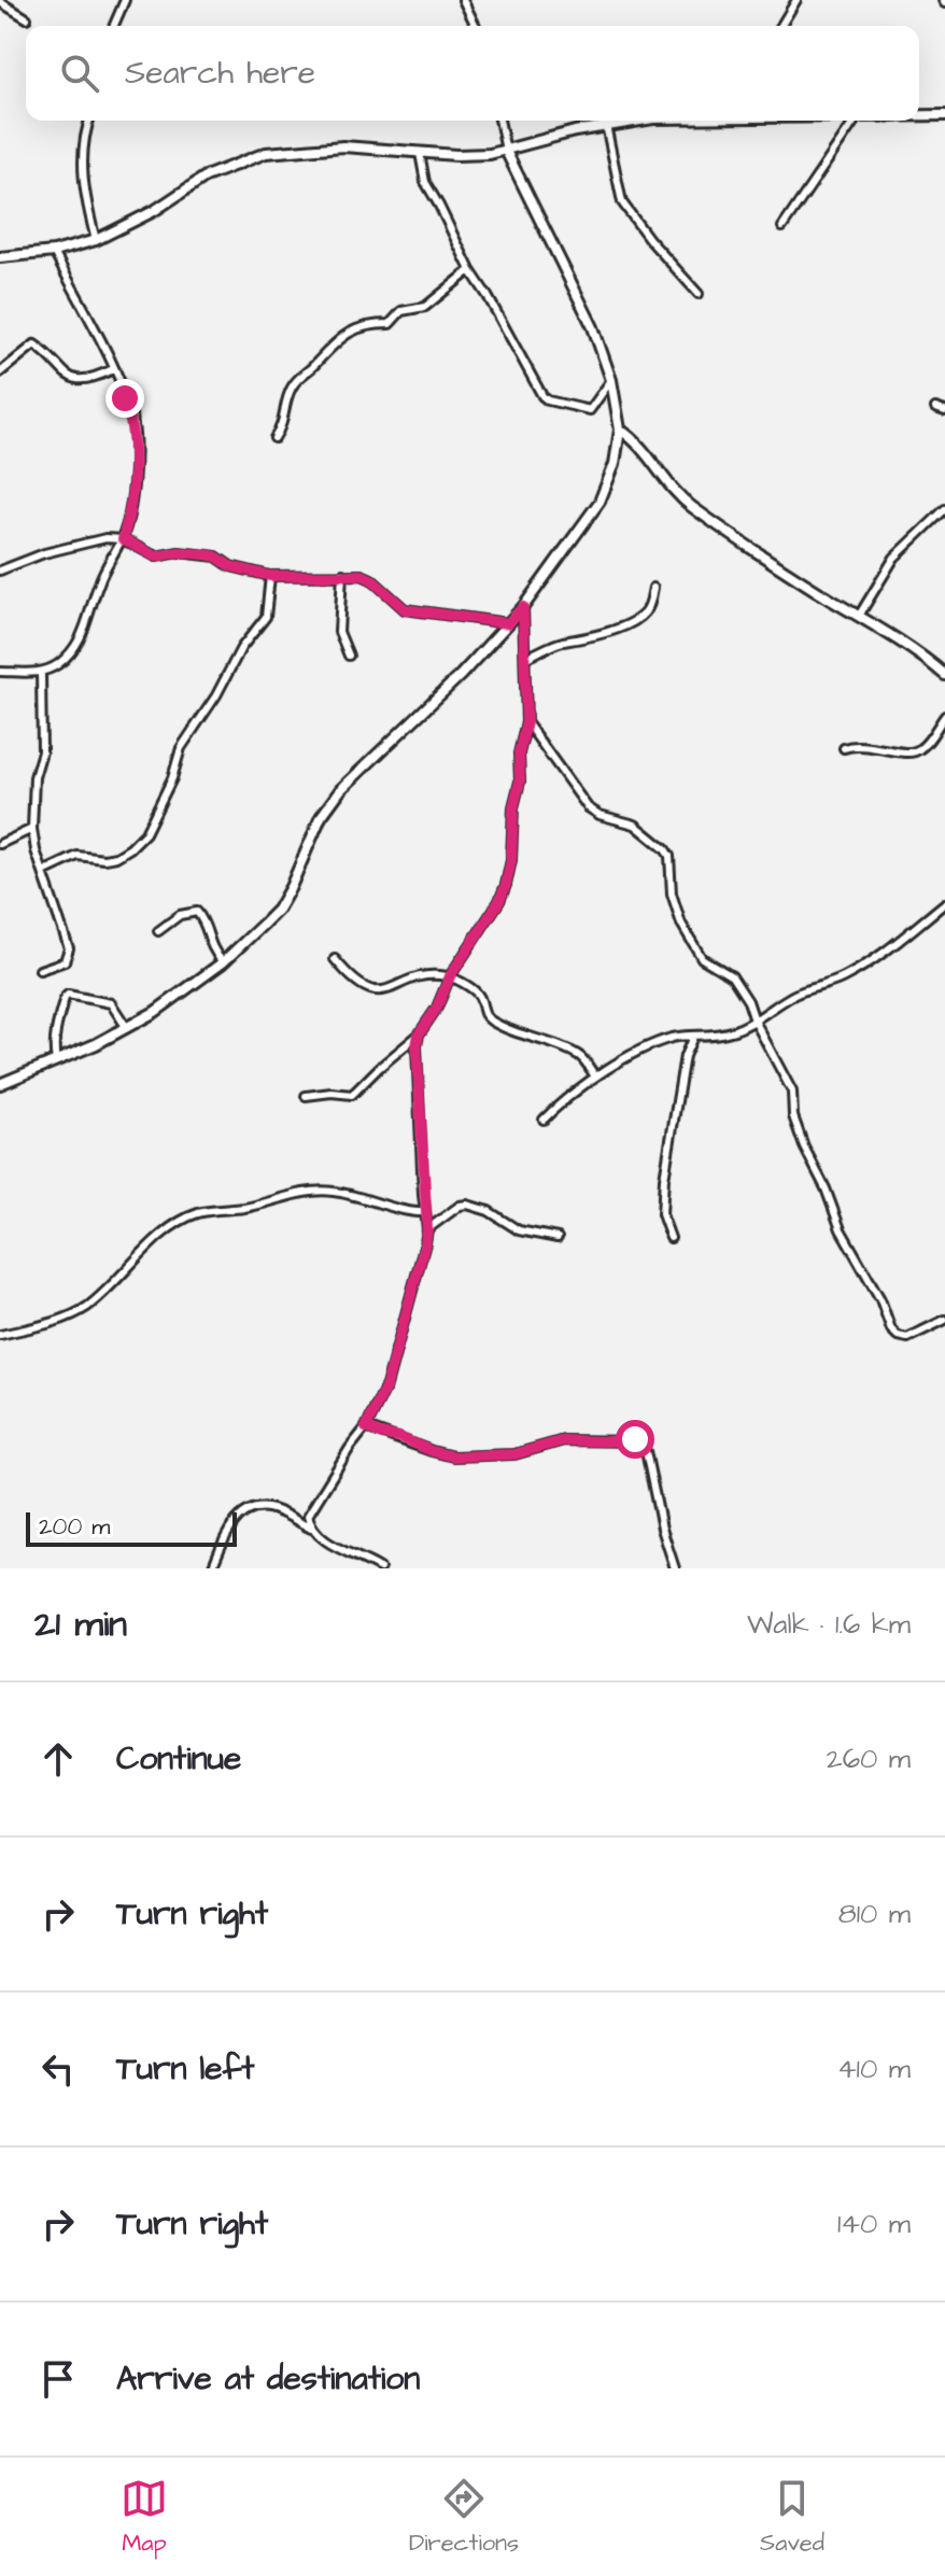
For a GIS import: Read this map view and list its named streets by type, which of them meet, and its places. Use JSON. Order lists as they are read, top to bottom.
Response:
{
  "scale_bar": "200 m",
  "page": {
    "search": "Search here",
    "scale": "200 m",
    "heading": ["21 min", "Walk · 1.6 km"],
    "list": [
      ["Continue", "260 m"],
      ["Turn right", "810 m"],
      ["Turn left", "410 m"],
      ["Turn right", "140 m"],
      "Arrive at destination"
    ],
    "nav": ["Map", "Directions", "Saved"]
  }
}
